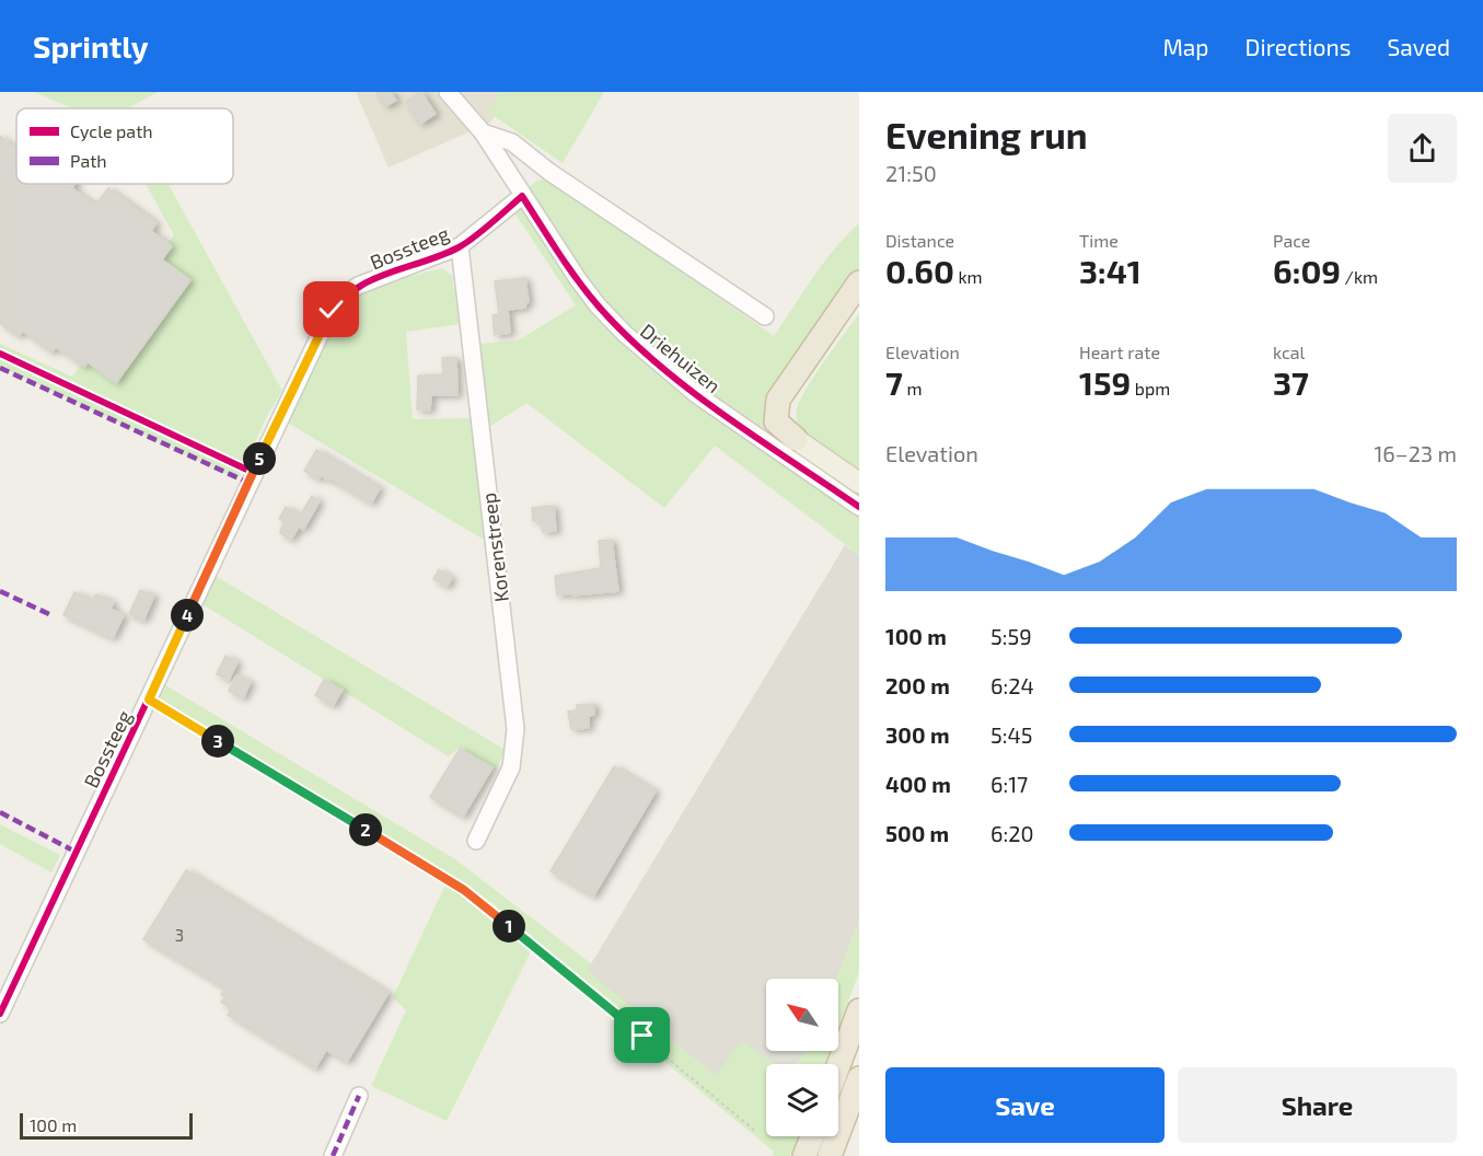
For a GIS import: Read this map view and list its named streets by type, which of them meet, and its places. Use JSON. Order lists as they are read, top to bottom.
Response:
{
  "streets": {
    "street": ["Bossteeg", "Driehuizen", "Korenstreep"]
  },
  "crossings": [
    ["Bossteeg", "Driehuizen"],
    ["Bossteeg", "Korenstreep"]
  ],
  "house_numbers": ["3"],
  "legend": ["Cycle path", "Path"],
  "scale_bar": "100 m",
  "north": "top left",
  "page": {
    "header": "Sprintly",
    "nav": ["Map", "Directions", "Saved"],
    "heading": ["Evening run", "21:50"],
    "stats": [
      ["Distance", "0.60 km"],
      ["Time", "3:41"],
      ["Pace", "6:09 /km"],
      ["Elevation", "7 m"],
      ["Heart rate", "159 bpm"],
      ["kcal", "37"]
    ],
    "chart": ["Elevation", "16–23 m"],
    "pins": [
      "5",
      "4",
      "3",
      "2",
      "1"
    ],
    "list": [
      {
        "name": "100 m",
        "note": "5:59"
      },
      {
        "name": "200 m",
        "note": "6:24"
      },
      {
        "name": "300 m",
        "note": "5:45"
      },
      {
        "name": "400 m",
        "note": "6:17"
      },
      {
        "name": "500 m",
        "note": "6:20"
      }
    ],
    "buttons": ["Save", "Share"],
    "scale": "100 m"
  }
}
